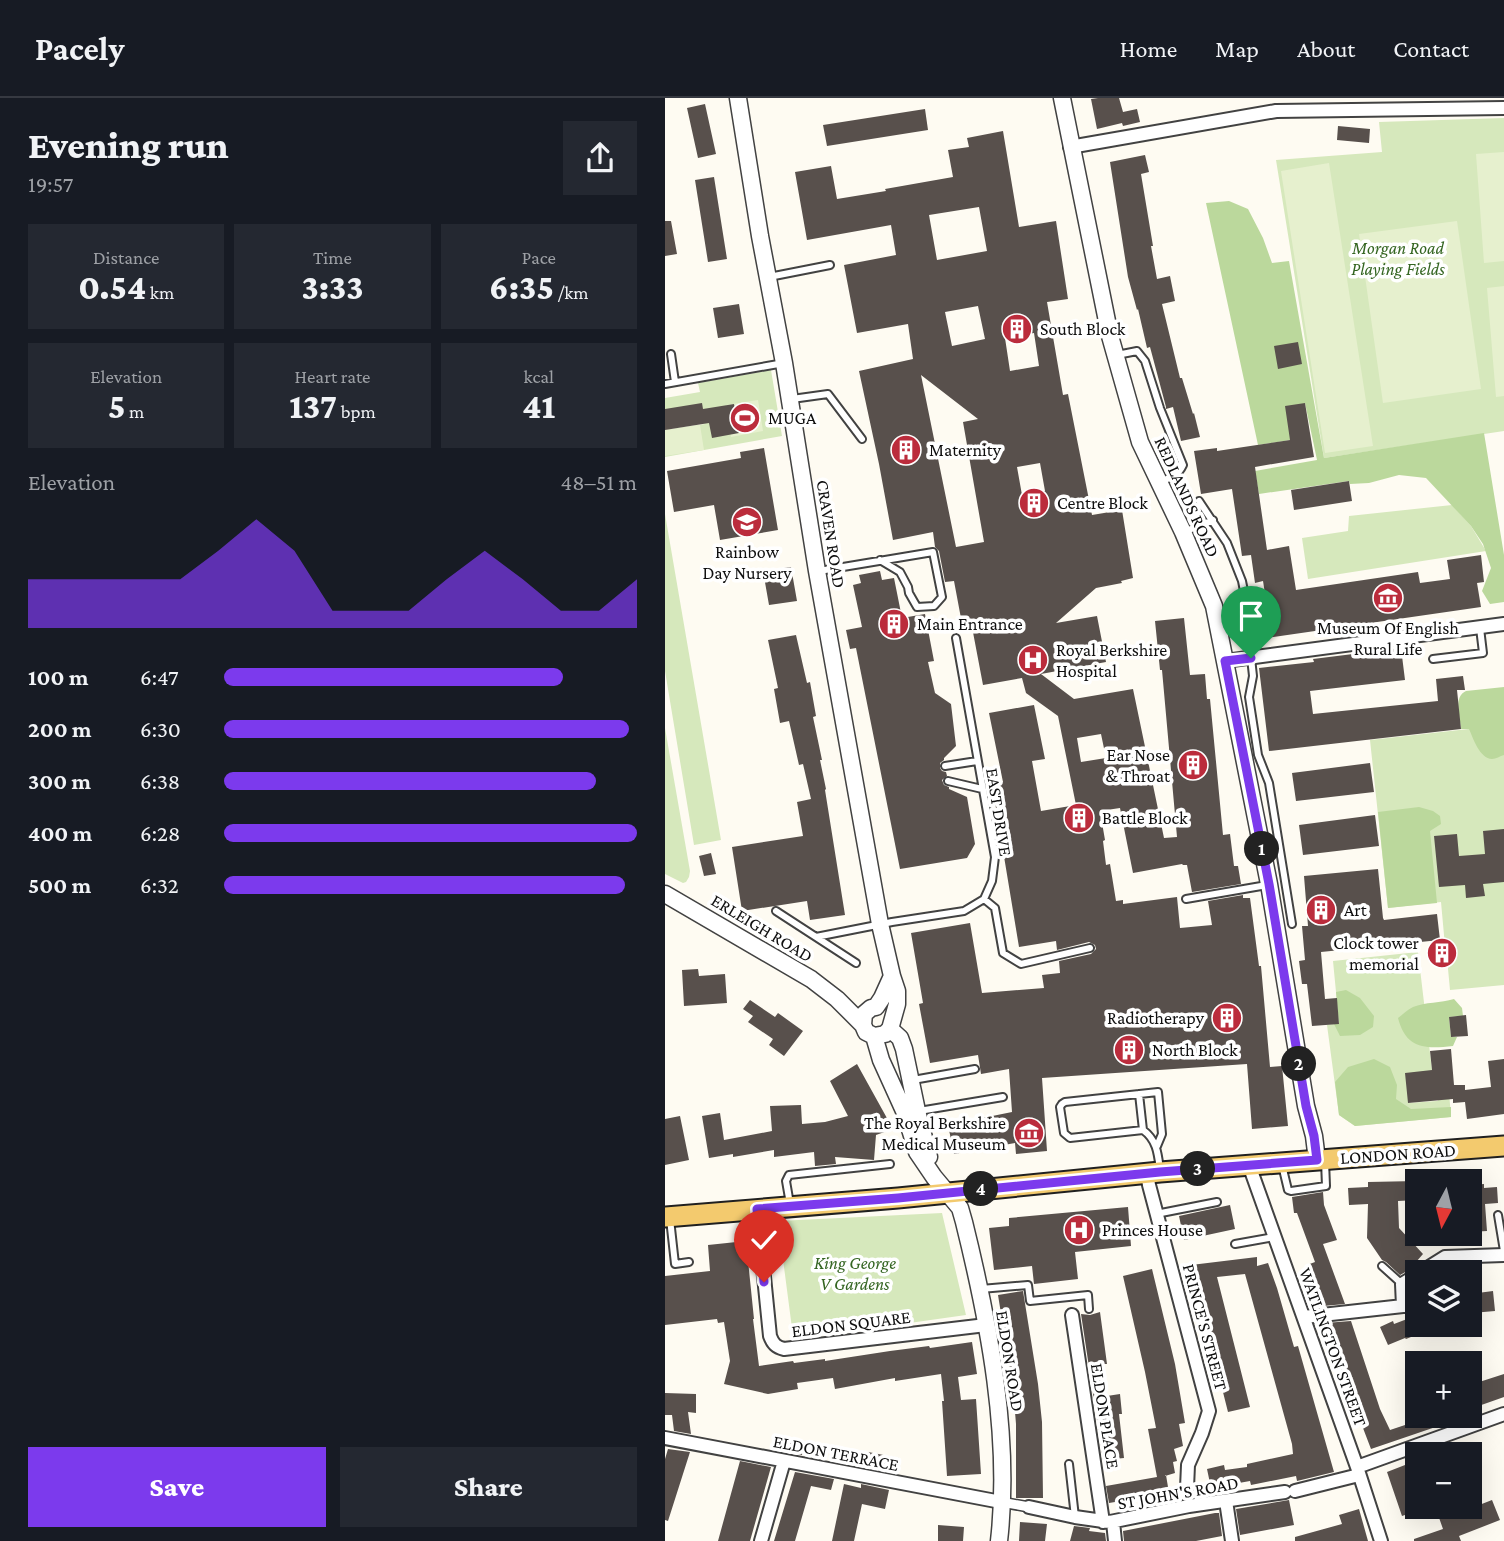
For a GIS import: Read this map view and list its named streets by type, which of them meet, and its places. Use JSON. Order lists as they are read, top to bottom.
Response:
{
  "streets": {
    "main road": ["LONDON ROAD"],
    "street": [
      "REDLANDS ROAD",
      "CRAVEN ROAD",
      "ERLEIGH ROAD",
      "ELDON SQUARE",
      "PRINCE'S STREET",
      "WATLINGTON STREET",
      "ELDON ROAD",
      "ELDON PLACE",
      "ELDON TERRACE",
      "ST JOHN'S ROAD"
    ],
    "lane": ["EAST DRIVE"]
  },
  "crossings": [
    ["REDLANDS ROAD", "LONDON ROAD"],
    ["LONDON ROAD", "ELDON SQUARE"],
    ["LONDON ROAD", "PRINCE'S STREET"],
    ["LONDON ROAD", "WATLINGTON STREET"],
    ["LONDON ROAD", "ELDON ROAD"],
    ["ELDON SQUARE", "ELDON ROAD"],
    ["WATLINGTON STREET", "ST JOHN'S ROAD"],
    ["ELDON ROAD", "ELDON TERRACE"],
    ["ELDON ROAD", "ST JOHN'S ROAD"],
    ["ELDON PLACE", "ST JOHN'S ROAD"],
    ["ELDON TERRACE", "ST JOHN'S ROAD"]
  ],
  "parks": ["Morgan Road Playing Fields", "King George V Gardens"],
  "places": {
    "building": [
      "South Block",
      "Maternity",
      "Centre Block",
      "Main Entrance",
      "Ear Nose & Throat",
      "Battle Block",
      "Art",
      "Clock tower memorial",
      "Radiotherapy",
      "North Block"
    ],
    "sports": ["MUGA"],
    "school or university": ["Rainbow Day Nursery"],
    "museum": ["Museum Of English Rural Life", "The Royal Berkshire Medical Museum"],
    "hospital": ["Royal Berkshire Hospital", "Princes House"]
  },
  "north": "bottom",
  "page": {
    "header": "Pacely",
    "nav": [
      "Home",
      "Map",
      "About",
      "Contact"
    ],
    "heading": ["Evening run", "19:57"],
    "stats": [
      ["Distance", "0.54 km"],
      ["Time", "3:33"],
      ["Pace", "6:35 /km"],
      ["Elevation", "5 m"],
      ["Heart rate", "137 bpm"],
      ["kcal", "41"]
    ],
    "chart": ["Elevation", "48–51 m"],
    "list": [
      {
        "name": "100 m",
        "note": "6:47"
      },
      {
        "name": "200 m",
        "note": "6:30"
      },
      {
        "name": "300 m",
        "note": "6:38"
      },
      {
        "name": "400 m",
        "note": "6:28"
      },
      {
        "name": "500 m",
        "note": "6:32"
      }
    ],
    "pins": [
      "1",
      "2",
      "3",
      "4"
    ],
    "map_buttons": ["+", "−"],
    "buttons": ["Save", "Share"]
  }
}
